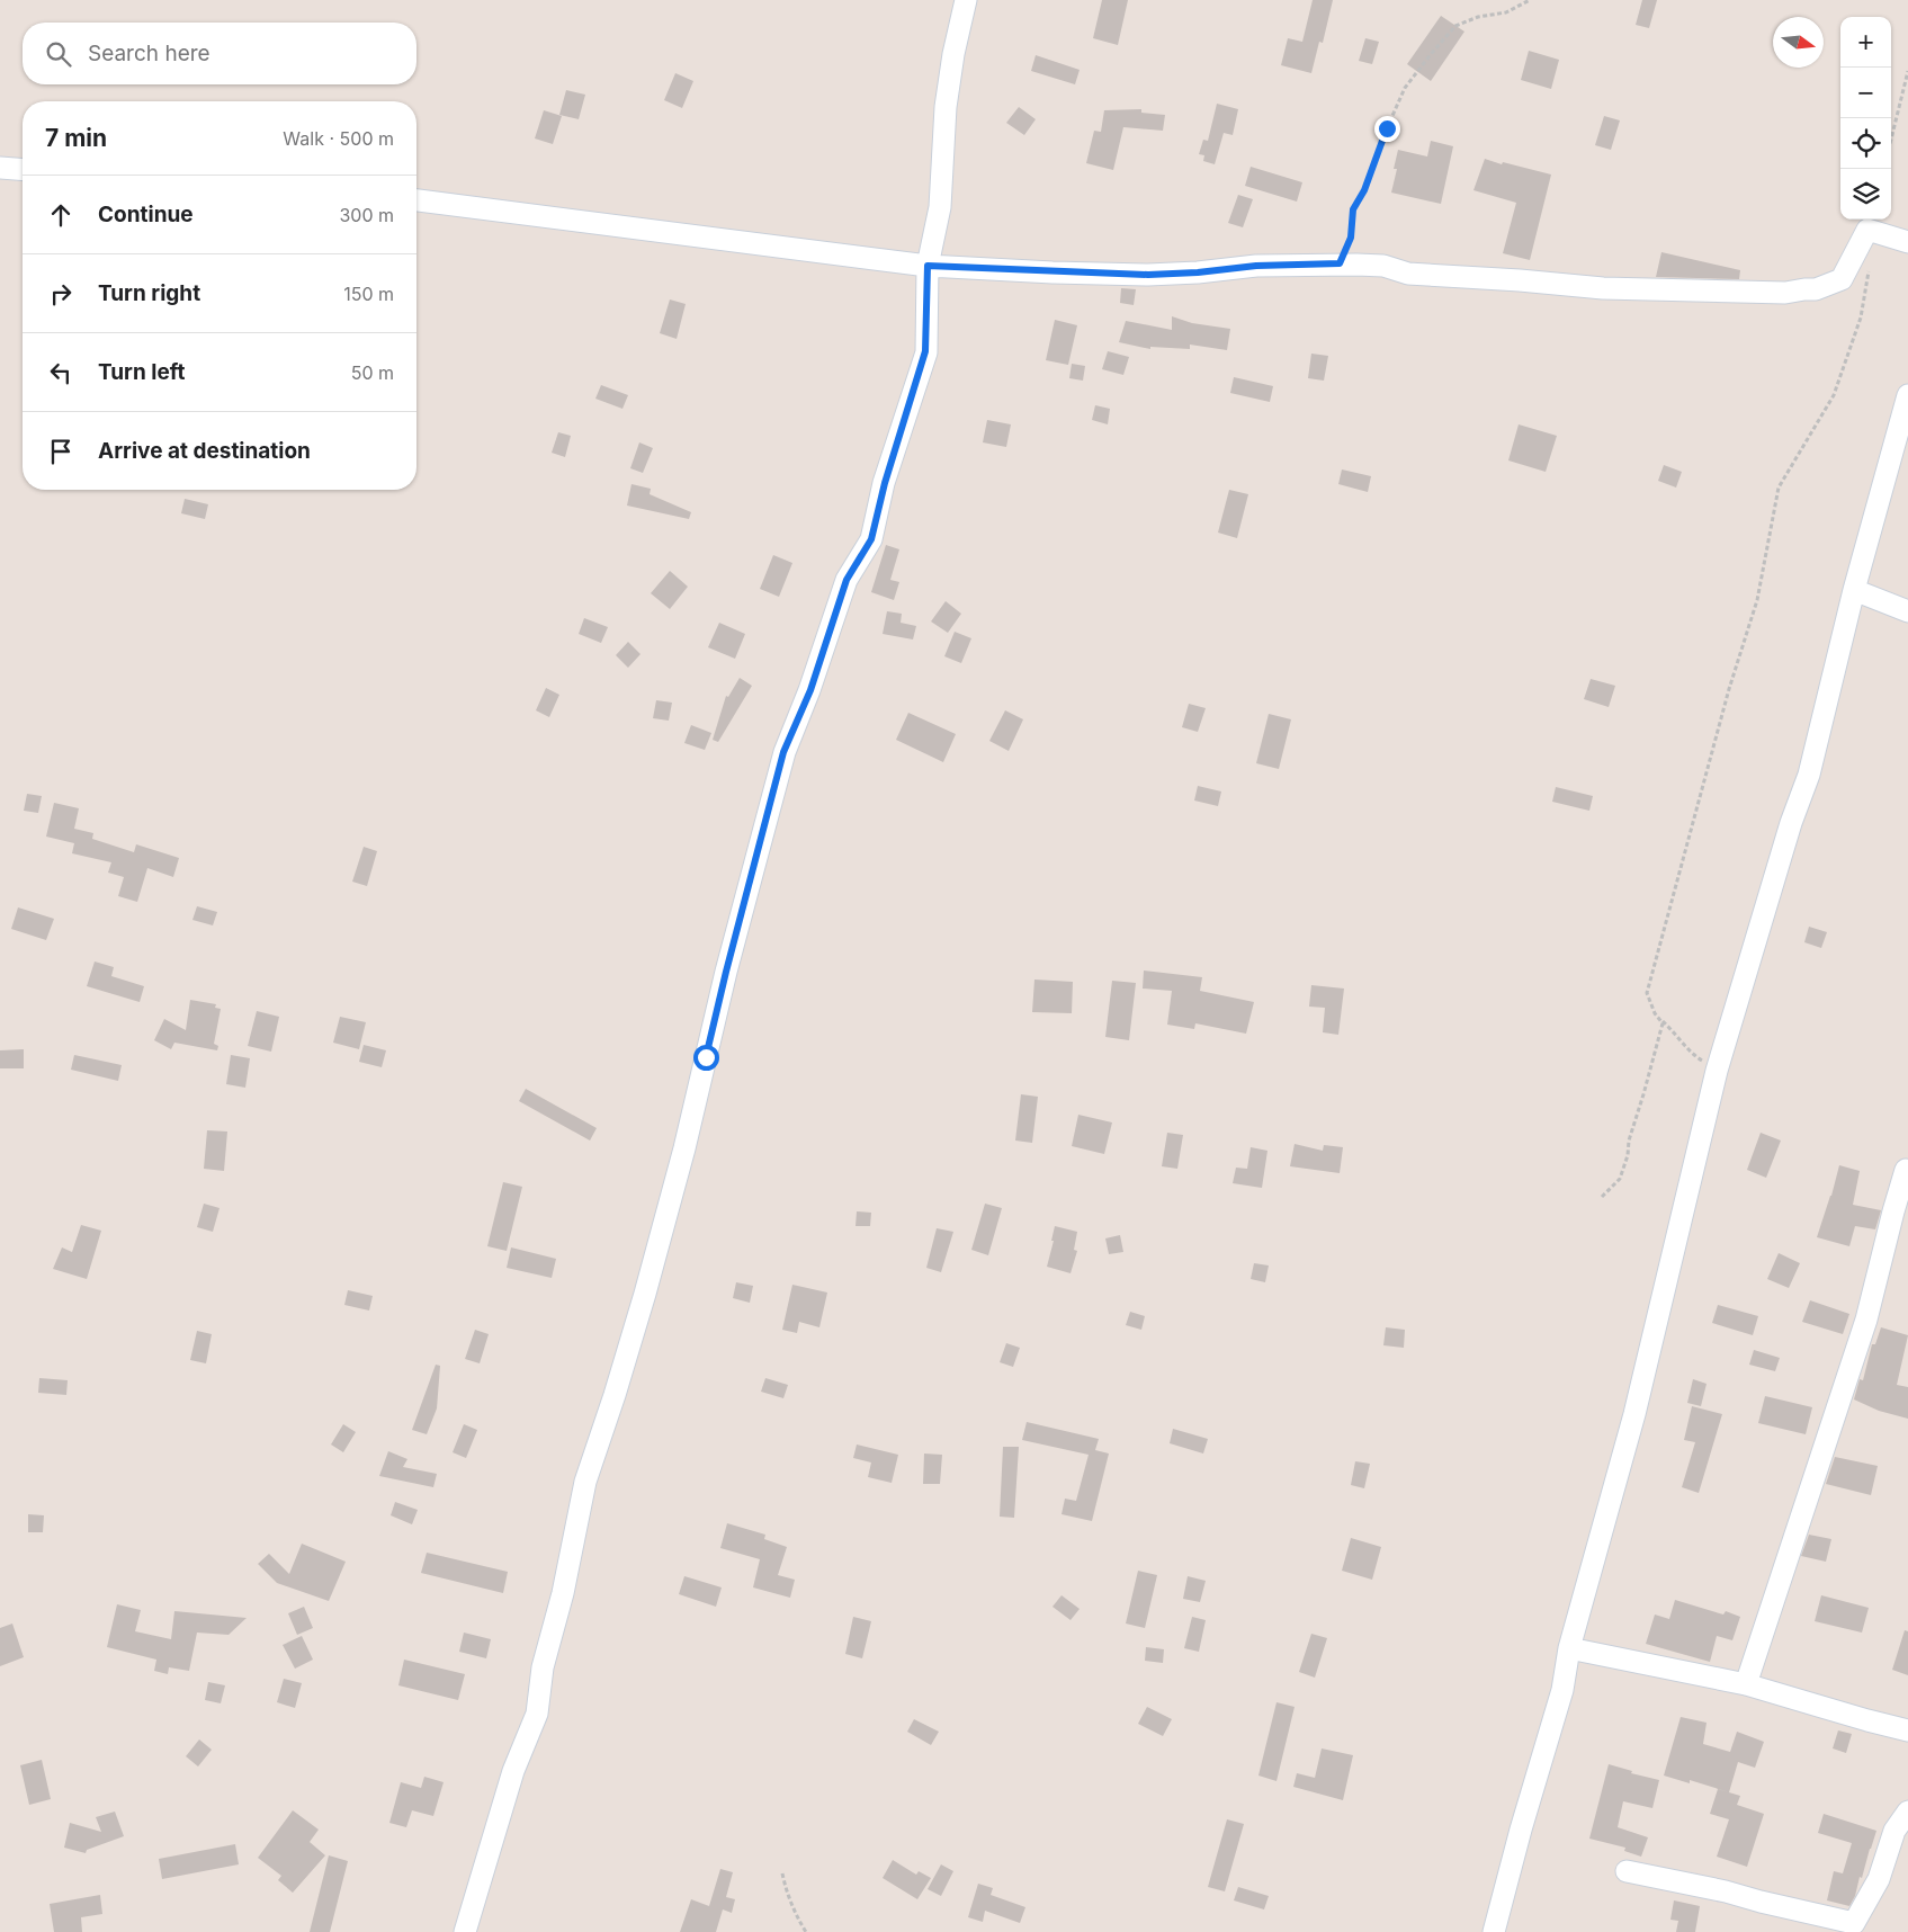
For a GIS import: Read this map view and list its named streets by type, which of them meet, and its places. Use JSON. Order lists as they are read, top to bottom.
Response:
{
  "north": "right",
  "page": {
    "map_buttons": ["+", "−"],
    "search": "Search here",
    "heading": ["7 min", "Walk · 500 m"],
    "list": [
      ["Continue", "300 m"],
      ["Turn right", "150 m"],
      ["Turn left", "50 m"],
      "Arrive at destination"
    ]
  }
}
